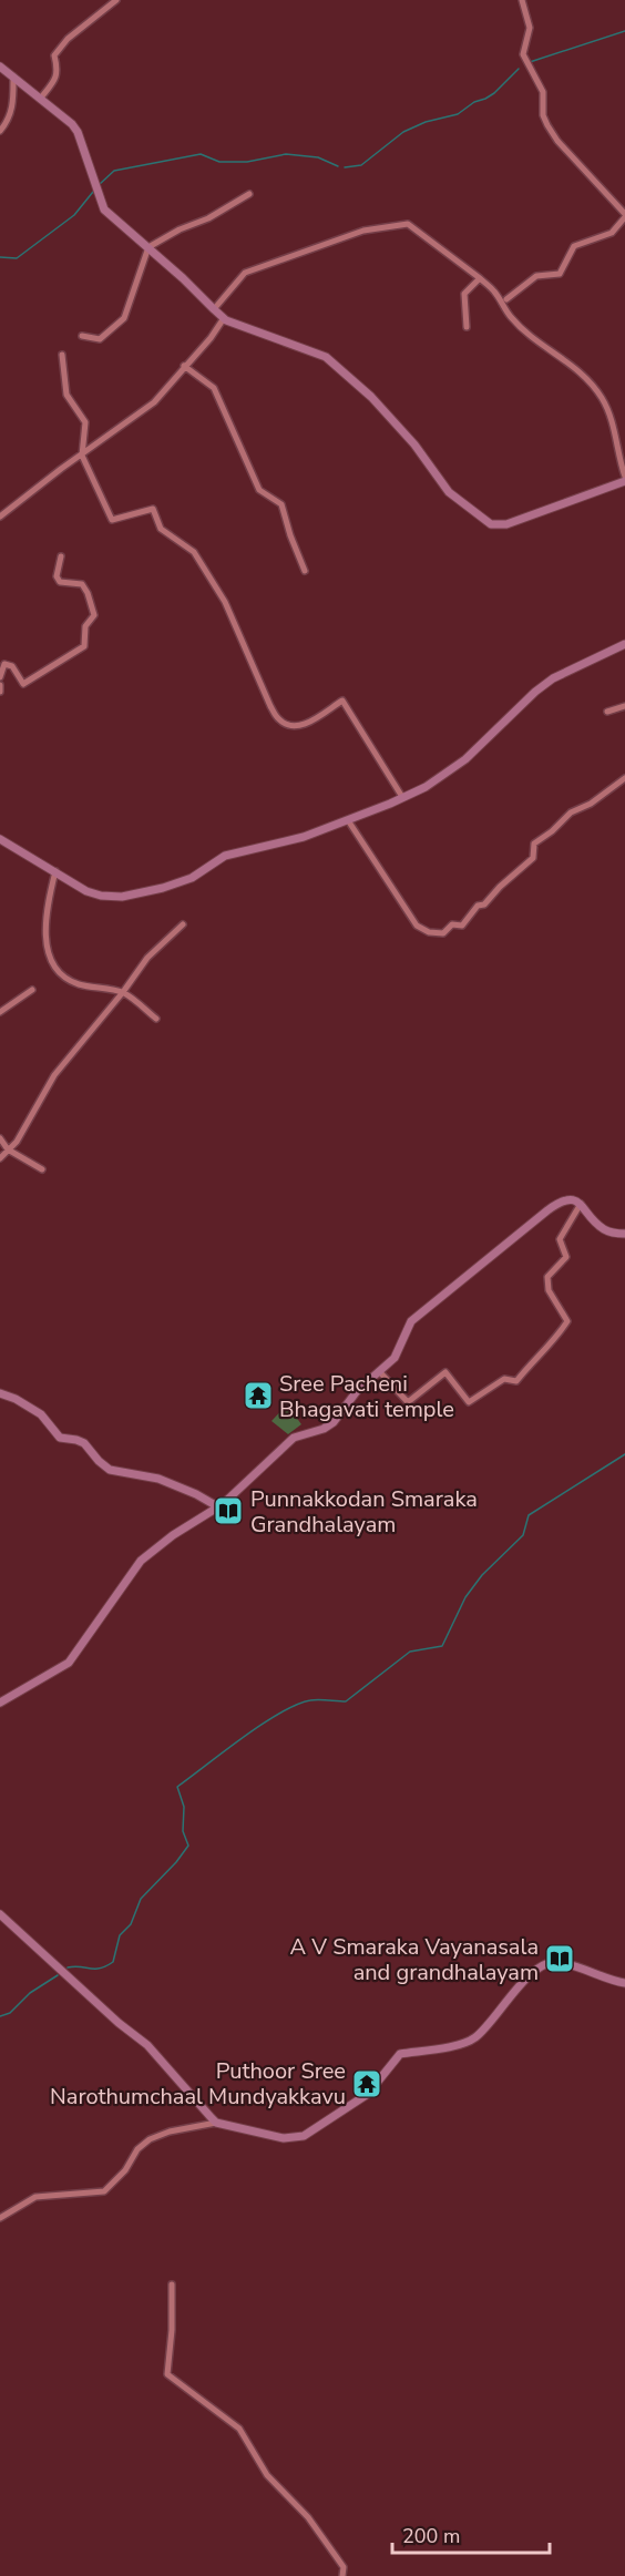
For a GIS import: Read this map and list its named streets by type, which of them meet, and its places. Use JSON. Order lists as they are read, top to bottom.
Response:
{
  "places": {
    "temple": ["Sree Pacheni Bhagavati temple", "Puthoor Sree Narothumchaal Mundyakkavu"],
    "library": ["Punnakkodan Smaraka Grandhalayam", "A V Smaraka Vayanasala and grandhalayam"]
  },
  "scale_bar": "200 m"
}
